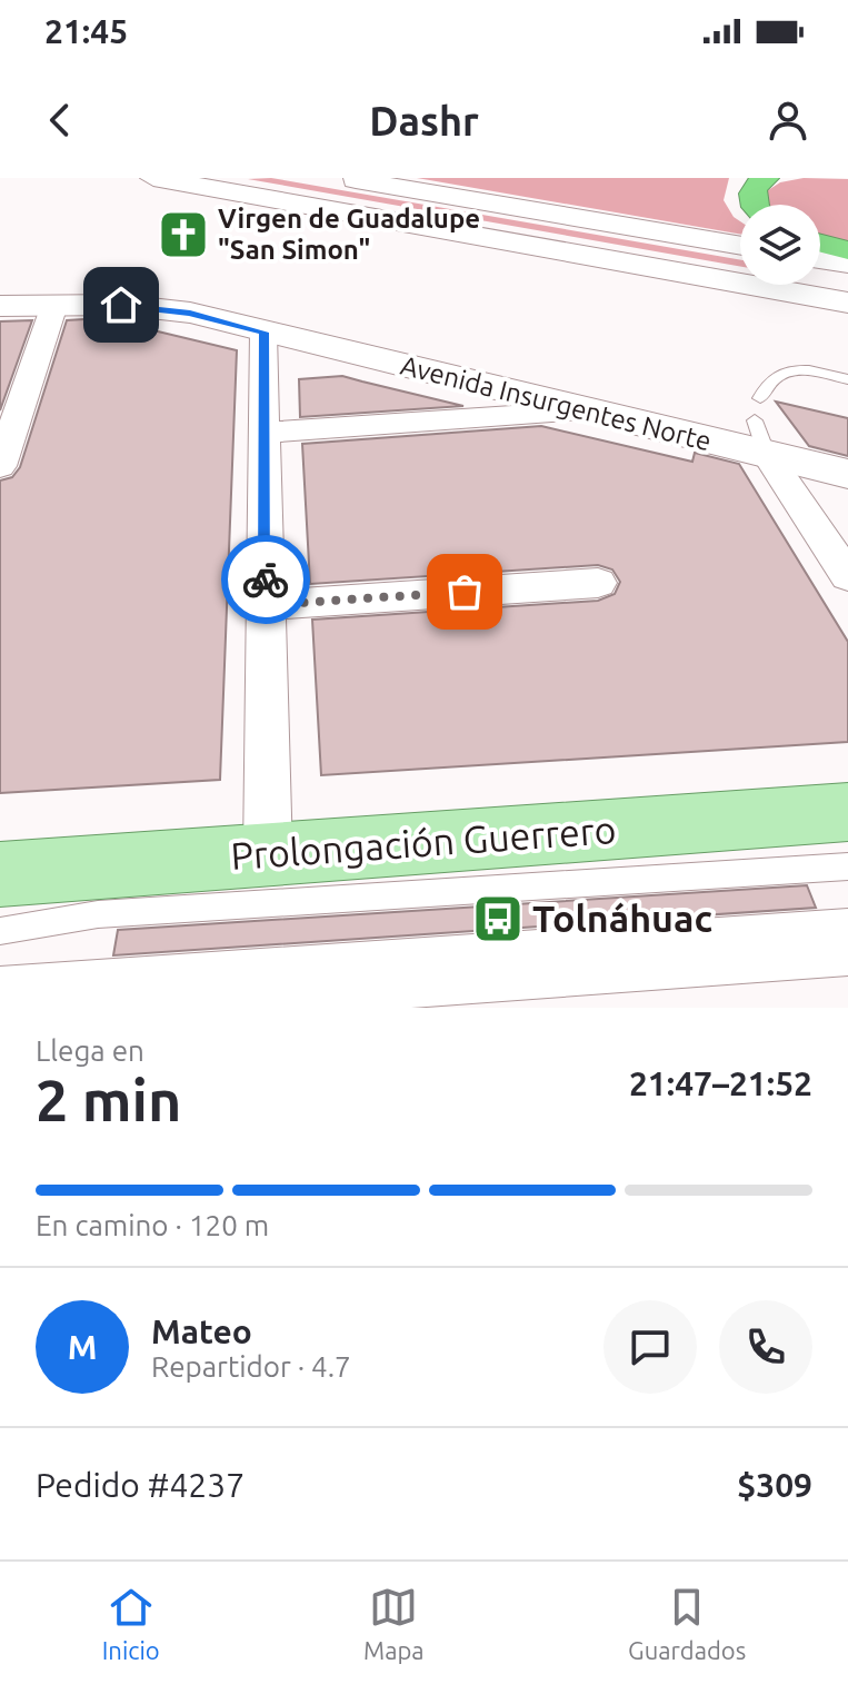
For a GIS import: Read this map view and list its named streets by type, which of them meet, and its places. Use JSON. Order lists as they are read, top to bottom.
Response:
{
  "streets": {
    "main road": ["Avenida Insurgentes Norte", "Prolongación Guerrero"]
  },
  "places": {
    "church": ["Virgen de Guadalupe \"San Simon\""],
    "bus stop": ["Tolnáhuac"]
  },
  "page": {
    "status": "21:45",
    "header": "Dashr",
    "heading": ["2 min", "Llega en", "21:47–21:52"],
    "panel": [
      "Mateo",
      "Repartidor · 4.7",
      "Pedido #4237",
      "$309"
    ],
    "bar": "En camino · 120 m",
    "round": "M",
    "tabs": ["Inicio", "Mapa", "Guardados"]
  }
}
